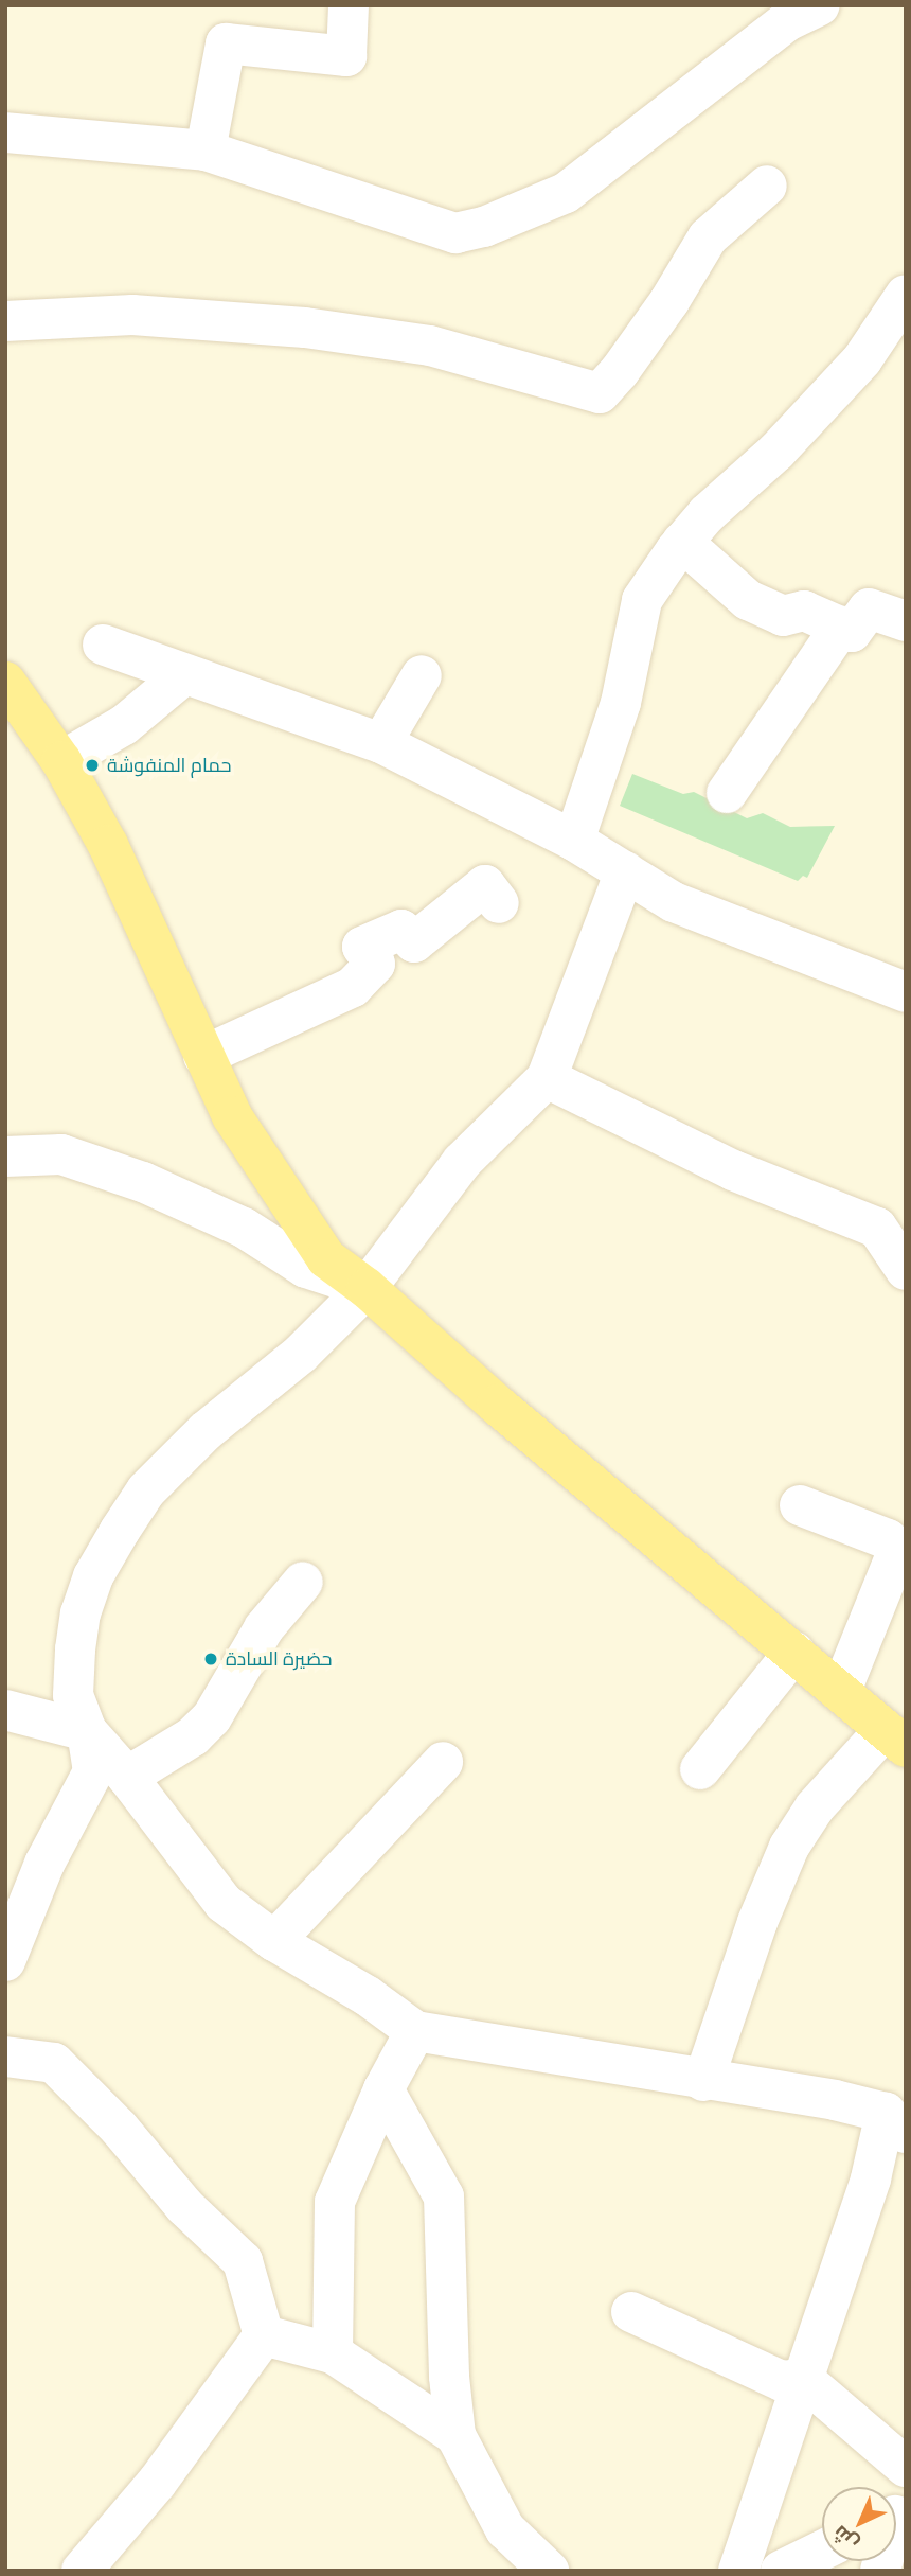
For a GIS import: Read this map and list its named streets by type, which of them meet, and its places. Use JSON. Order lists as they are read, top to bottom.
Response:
{
  "places": ["حمام المنفوشة", "حضيرة السادة"],
  "north": "bottom left"
}
